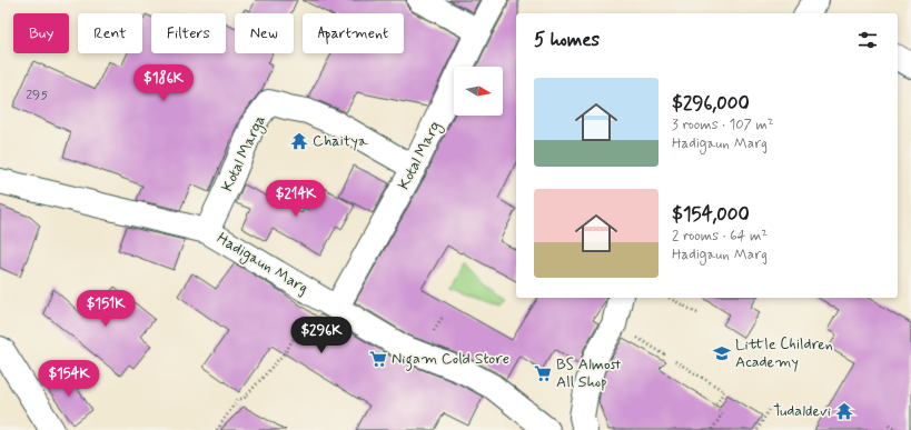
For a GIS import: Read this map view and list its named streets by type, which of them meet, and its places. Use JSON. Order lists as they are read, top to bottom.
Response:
{
  "streets": {
    "street": ["Kotal Marga", "Kotal Marg", "Hadigaun Marg"]
  },
  "crossings": [
    ["Kotal Marga", "Kotal Marg"],
    ["Kotal Marga", "Hadigaun Marg"],
    ["Kotal Marg", "Hadigaun Marg"]
  ],
  "places": {
    "temple": ["Chaitya", "Tudaldevi"],
    "school or university": ["Little Children Academy"],
    "supermarket": ["Nigam Cold Store", "BS Almost All Shop"]
  },
  "house_numbers": ["295"],
  "north": "right",
  "page": {
    "chip": [
      "Buy",
      "Rent",
      "Filters",
      "New",
      "Apartment"
    ],
    "heading": "5 homes",
    "price": [
      "$186K",
      "$214K",
      "$151K",
      "$296K",
      "$154K"
    ],
    "list": [
      {
        "name": "$296,000",
        "note": "3 rooms · 107 m² · Hadigaun Marg"
      },
      {
        "name": "$154,000",
        "note": "2 rooms · 64 m² · Hadigaun Marg"
      }
    ]
  }
}
